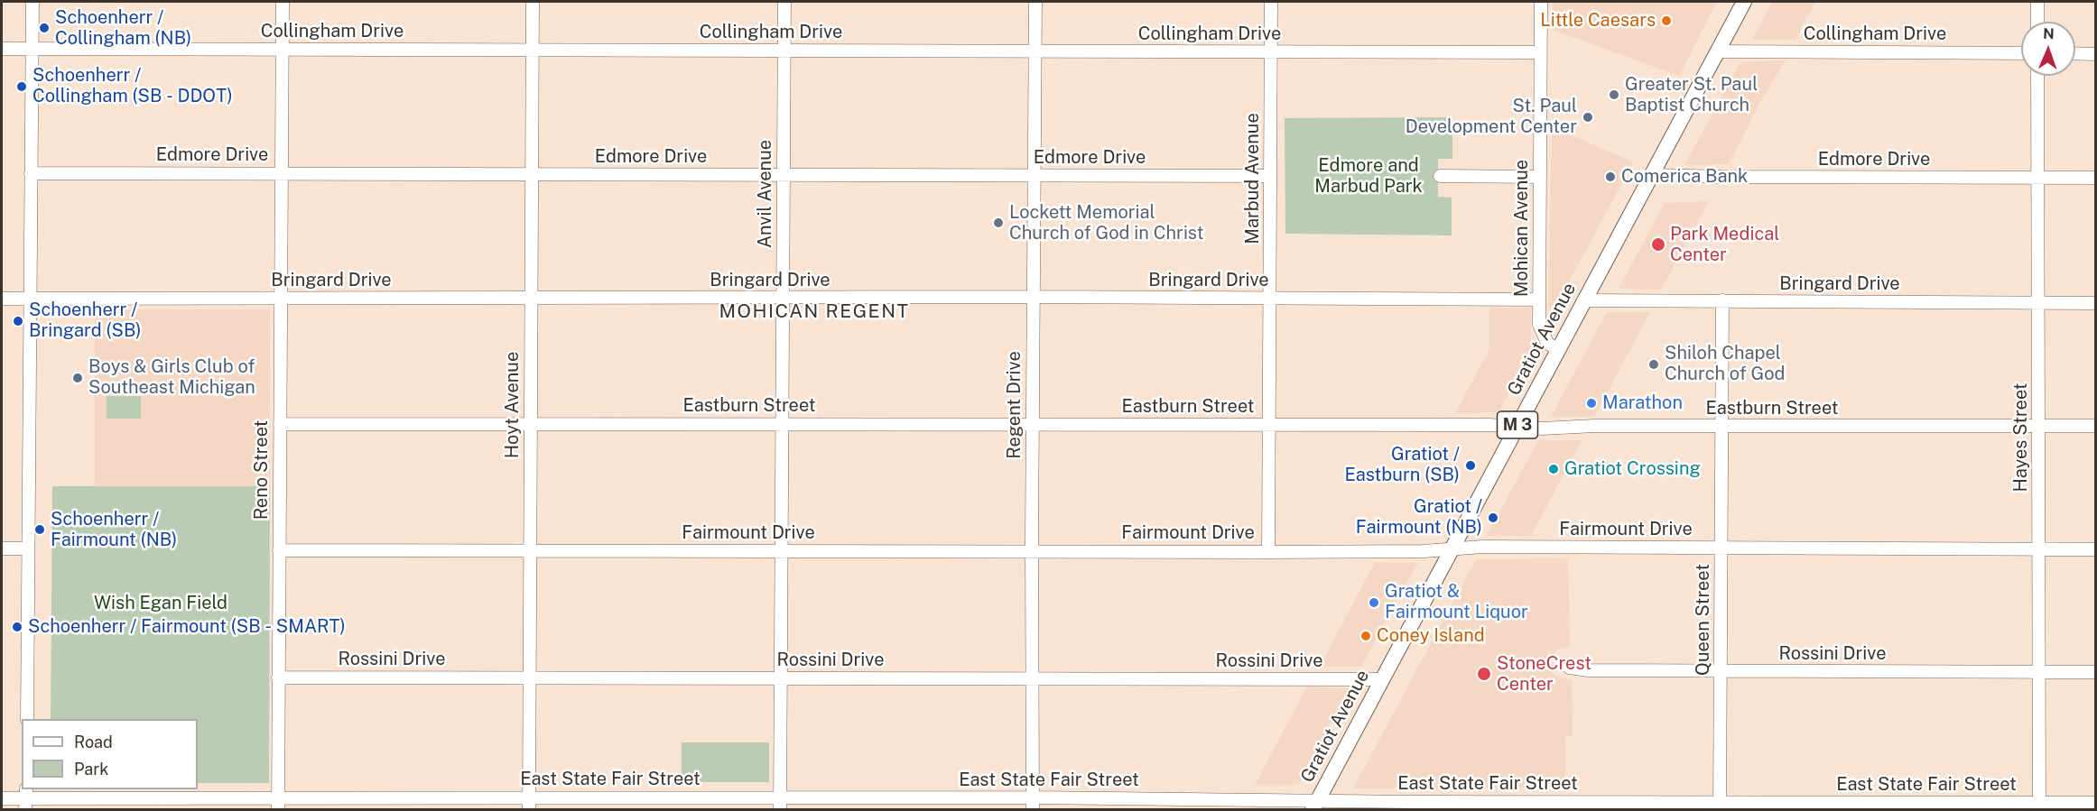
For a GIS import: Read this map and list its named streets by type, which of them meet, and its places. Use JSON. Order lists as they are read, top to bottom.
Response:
{
  "streets": {
    "main road": ["Gratiot Avenue", "M 3"],
    "street": [
      "Collingham Drive",
      "Edmore Drive",
      "Marbud Avenue",
      "Anvil Avenue",
      "Mohican Avenue",
      "Bringard Drive",
      "Hoyt Avenue",
      "Regent Drive",
      "Eastburn Street",
      "Hayes Street",
      "Reno Street",
      "Fairmount Drive",
      "Queen Street",
      "Rossini Drive",
      "East State Fair Street"
    ]
  },
  "crossings": [
    ["Collingham Drive", "Marbud Avenue"],
    ["Collingham Drive", "Anvil Avenue"],
    ["Collingham Drive", "Mohican Avenue"],
    ["Collingham Drive", "Gratiot Avenue"],
    ["Collingham Drive", "Hoyt Avenue"],
    ["Collingham Drive", "Regent Drive"],
    ["Collingham Drive", "Reno Street"],
    ["Edmore Drive", "Marbud Avenue"],
    ["Edmore Drive", "Anvil Avenue"],
    ["Edmore Drive", "Gratiot Avenue"],
    ["Edmore Drive", "Hoyt Avenue"],
    ["Edmore Drive", "Regent Drive"],
    ["Edmore Drive", "Hayes Street"],
    ["Edmore Drive", "Reno Street"],
    ["Marbud Avenue", "Bringard Drive"],
    ["Marbud Avenue", "Eastburn Street"],
    ["Marbud Avenue", "Fairmount Drive"],
    ["Anvil Avenue", "Bringard Drive"],
    ["Anvil Avenue", "Eastburn Street"],
    ["Anvil Avenue", "Fairmount Drive"],
    ["Anvil Avenue", "Rossini Drive"],
    ["Anvil Avenue", "East State Fair Street"],
    ["Mohican Avenue", "Bringard Drive"],
    ["Mohican Avenue", "Gratiot Avenue"],
    ["Bringard Drive", "Gratiot Avenue"],
    ["Bringard Drive", "Hoyt Avenue"],
    ["Bringard Drive", "Regent Drive"],
    ["Bringard Drive", "Hayes Street"],
    ["Bringard Drive", "Reno Street"],
    ["Bringard Drive", "Queen Street"],
    ["Gratiot Avenue", "Eastburn Street"],
    ["Gratiot Avenue", "Fairmount Drive"],
    ["Gratiot Avenue", "Rossini Drive"],
    ["Gratiot Avenue", "East State Fair Street"],
    ["Hoyt Avenue", "Eastburn Street"],
    ["Hoyt Avenue", "Fairmount Drive"],
    ["Hoyt Avenue", "Rossini Drive"],
    ["Hoyt Avenue", "East State Fair Street"],
    ["Regent Drive", "Eastburn Street"],
    ["Regent Drive", "Fairmount Drive"],
    ["Regent Drive", "Rossini Drive"],
    ["Regent Drive", "East State Fair Street"],
    ["Eastburn Street", "Hayes Street"],
    ["Eastburn Street", "Reno Street"],
    ["Eastburn Street", "Queen Street"],
    ["Hayes Street", "Fairmount Drive"],
    ["Hayes Street", "Rossini Drive"],
    ["Hayes Street", "East State Fair Street"],
    ["Reno Street", "Fairmount Drive"],
    ["Reno Street", "Rossini Drive"],
    ["Reno Street", "East State Fair Street"],
    ["Fairmount Drive", "Queen Street"],
    ["Queen Street", "Rossini Drive"],
    ["Queen Street", "East State Fair Street"]
  ],
  "districts": ["MOHICAN REGENT"],
  "parks": ["Edmore and Marbud Park", "Wish Egan Field"],
  "places": [
    "Little Caesars",
    "Schoenherr / Collingham (NB)",
    "Schoenherr / Collingham (SB - DDOT)",
    "Greater St. Paul Baptist Church",
    "St. Paul Development Center",
    "Comerica Bank",
    "Lockett Memorial Church of God in Christ",
    "Park Medical Center",
    "Schoenherr / Bringard (SB)",
    "Shiloh Chapel Church of God",
    "Boys & Girls Club of Southeast Michigan",
    "Marathon",
    "Gratiot / Eastburn (SB)",
    "Gratiot Crossing",
    "Gratiot / Fairmount (NB)",
    "Schoenherr / Fairmount (NB)",
    "Gratiot & Fairmount Liquor",
    "Schoenherr / Fairmount (SB - SMART)",
    "Coney Island",
    "StoneCrest Center"
  ],
  "legend": ["Road", "Park"],
  "north": "top"
}
